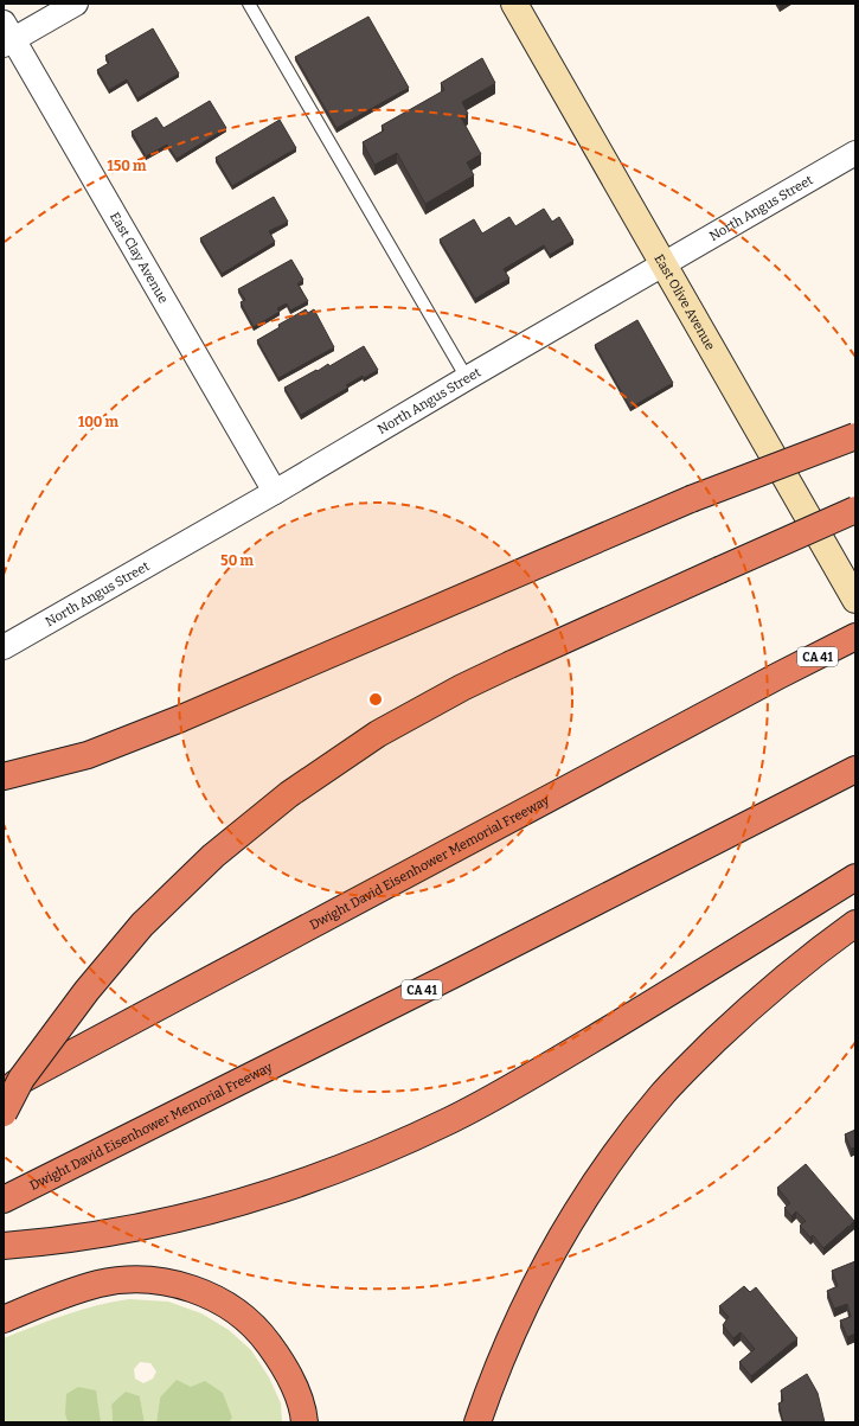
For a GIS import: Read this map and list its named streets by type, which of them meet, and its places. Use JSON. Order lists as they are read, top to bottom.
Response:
{
  "streets": {
    "highway": ["CA 41", "Dwight David Eisenhower Memorial Freeway"],
    "main road": ["East Olive Avenue"],
    "street": ["North Angus Street", "East Clay Avenue"]
  },
  "crossings": [
    ["North Angus Street", "East Clay Avenue"],
    ["North Angus Street", "East Olive Avenue"]
  ],
  "rings": ["150 m", "100 m", "50 m"]
}
